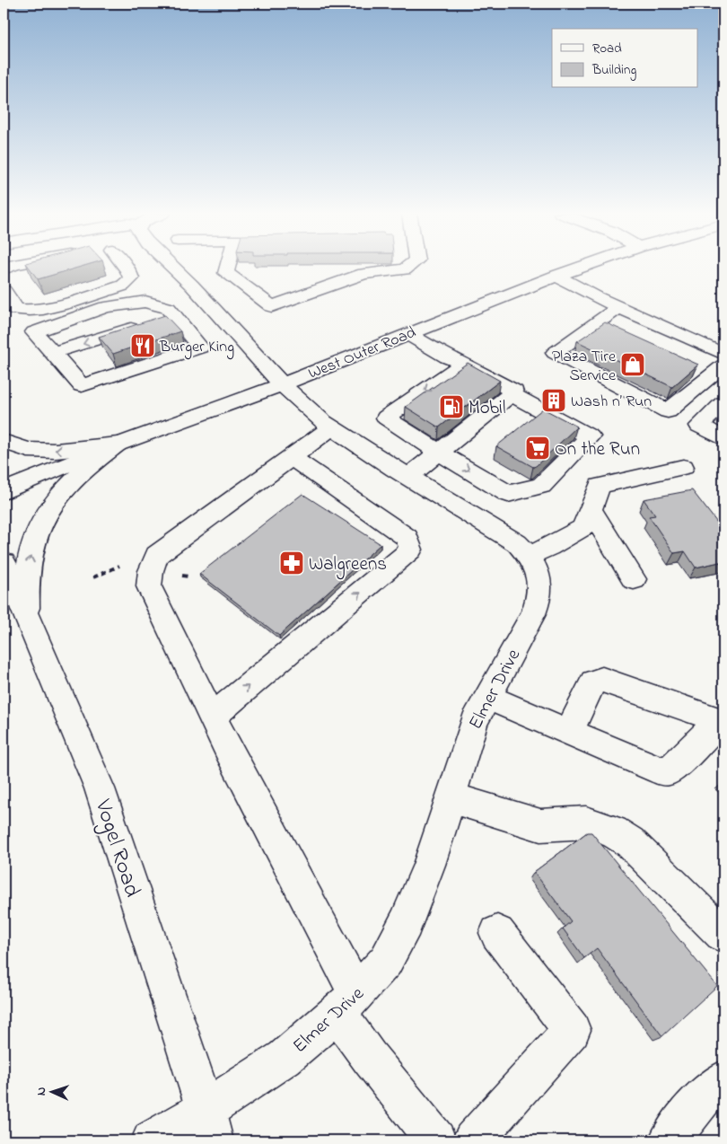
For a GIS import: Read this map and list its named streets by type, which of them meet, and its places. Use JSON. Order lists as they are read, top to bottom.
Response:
{
  "streets": {
    "street": ["West Outer Road", "Elmer Drive", "Vogel Road"]
  },
  "crossings": [
    ["West Outer Road", "Elmer Drive"],
    ["Elmer Drive", "Vogel Road"]
  ],
  "places": {
    "restaurant": ["Burger King"],
    "shop": ["Plaza Tire Service"],
    "building": ["Wash n’ Run"],
    "fuel station": ["Mobil"],
    "supermarket": ["On the Run"],
    "pharmacy": ["Walgreens"]
  },
  "legend": ["Road", "Building"],
  "north": "left"
}
